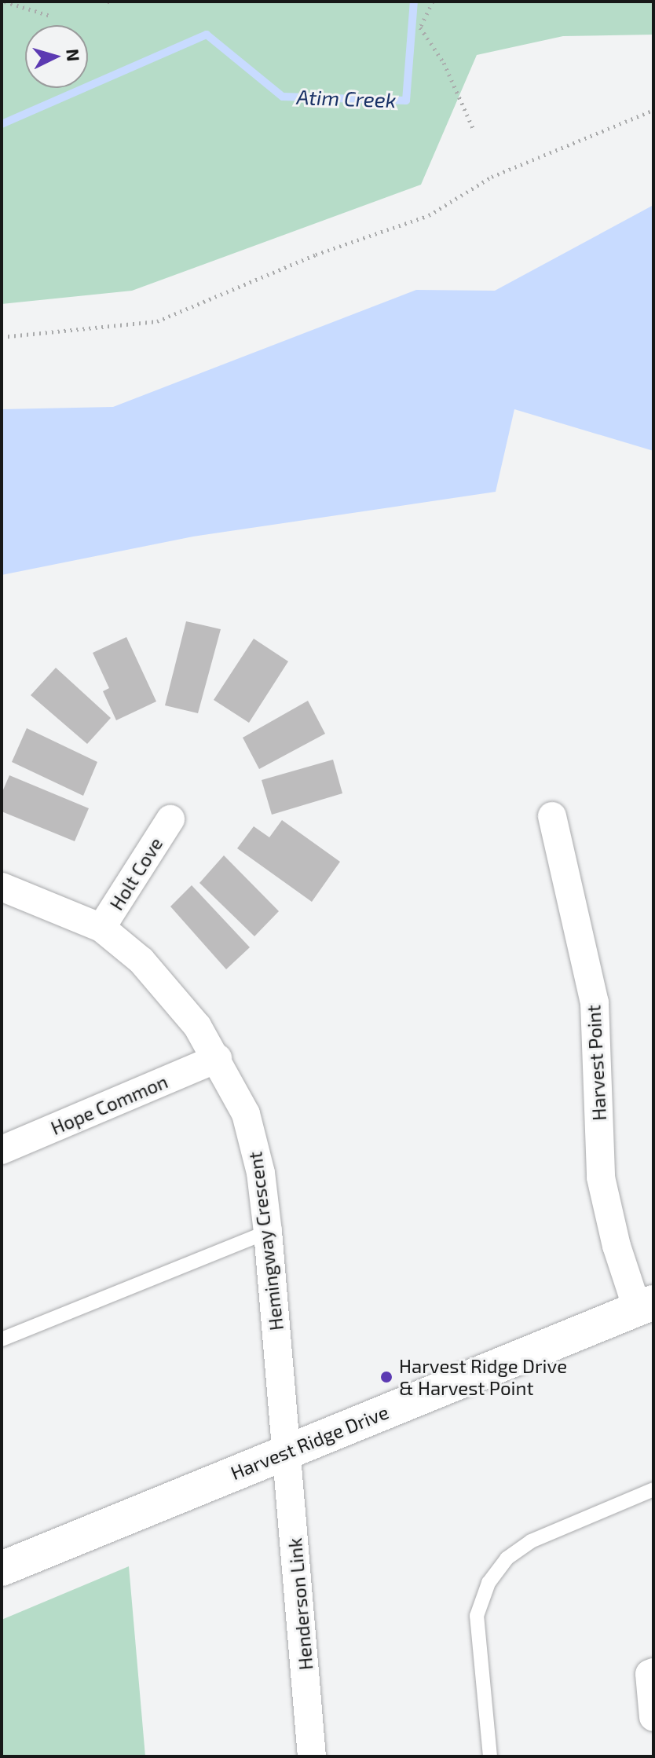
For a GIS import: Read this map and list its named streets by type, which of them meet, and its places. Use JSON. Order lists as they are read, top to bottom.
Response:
{
  "streets": {
    "street": [
      "Holt Cove",
      "Harvest Point",
      "Hope Common",
      "Hemingway Crescent",
      "Harvest Ridge Drive",
      "Henderson Link"
    ]
  },
  "crossings": [
    ["Holt Cove", "Hemingway Crescent"],
    ["Harvest Point", "Harvest Ridge Drive"],
    ["Hope Common", "Hemingway Crescent"],
    ["Hemingway Crescent", "Harvest Ridge Drive"],
    ["Hemingway Crescent", "Henderson Link"],
    ["Harvest Ridge Drive", "Henderson Link"]
  ],
  "water": ["Atim Creek"],
  "places": ["Harvest Ridge Drive & Harvest Point"],
  "north": "right"
}
